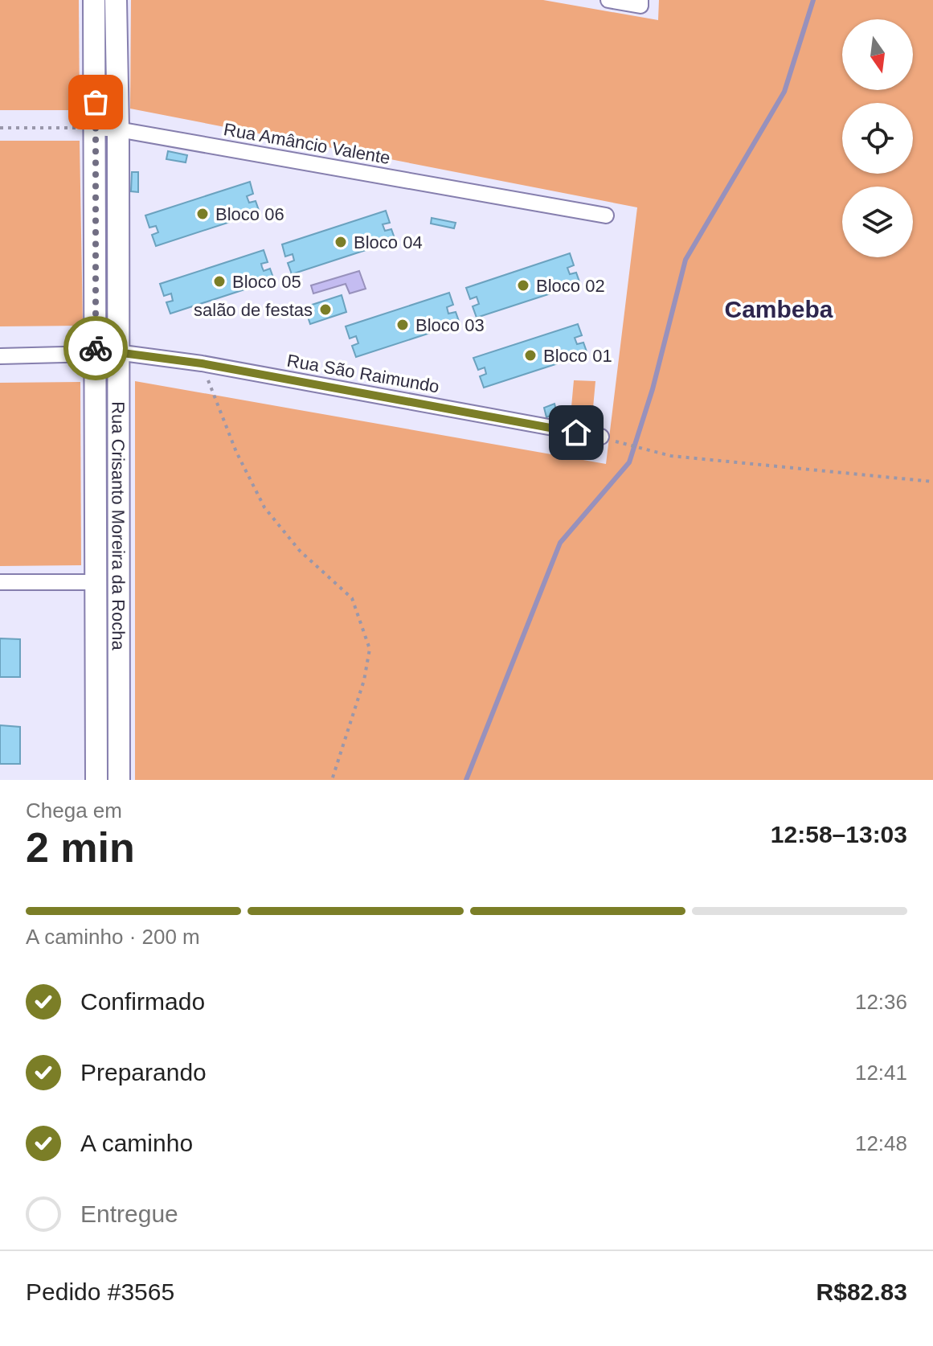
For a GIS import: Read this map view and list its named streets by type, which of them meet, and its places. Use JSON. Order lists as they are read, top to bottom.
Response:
{
  "streets": {
    "main road": ["Rua Crisanto Moreira da Rocha"],
    "street": ["Rua Amâncio Valente", "Rua São Raimundo"]
  },
  "crossings": [
    ["Rua Amâncio Valente", "Rua Crisanto Moreira da Rocha"],
    ["Rua São Raimundo", "Rua Crisanto Moreira da Rocha"]
  ],
  "districts": ["Cambeba"],
  "places": [
    "Bloco 06",
    "Bloco 04",
    "Bloco 05",
    "Bloco 02",
    "salão de festas",
    "Bloco 03",
    "Bloco 01"
  ],
  "north": "bottom",
  "page": {
    "heading": ["2 min", "Chega em", "12:58–13:03"],
    "panel": ["Pedido #3565", "R$82.83"],
    "bar": "A caminho · 200 m",
    "list": [
      ["Confirmado", "12:36"],
      ["Preparando", "12:41"],
      ["A caminho", "12:48"],
      "Entregue"
    ]
  }
}
